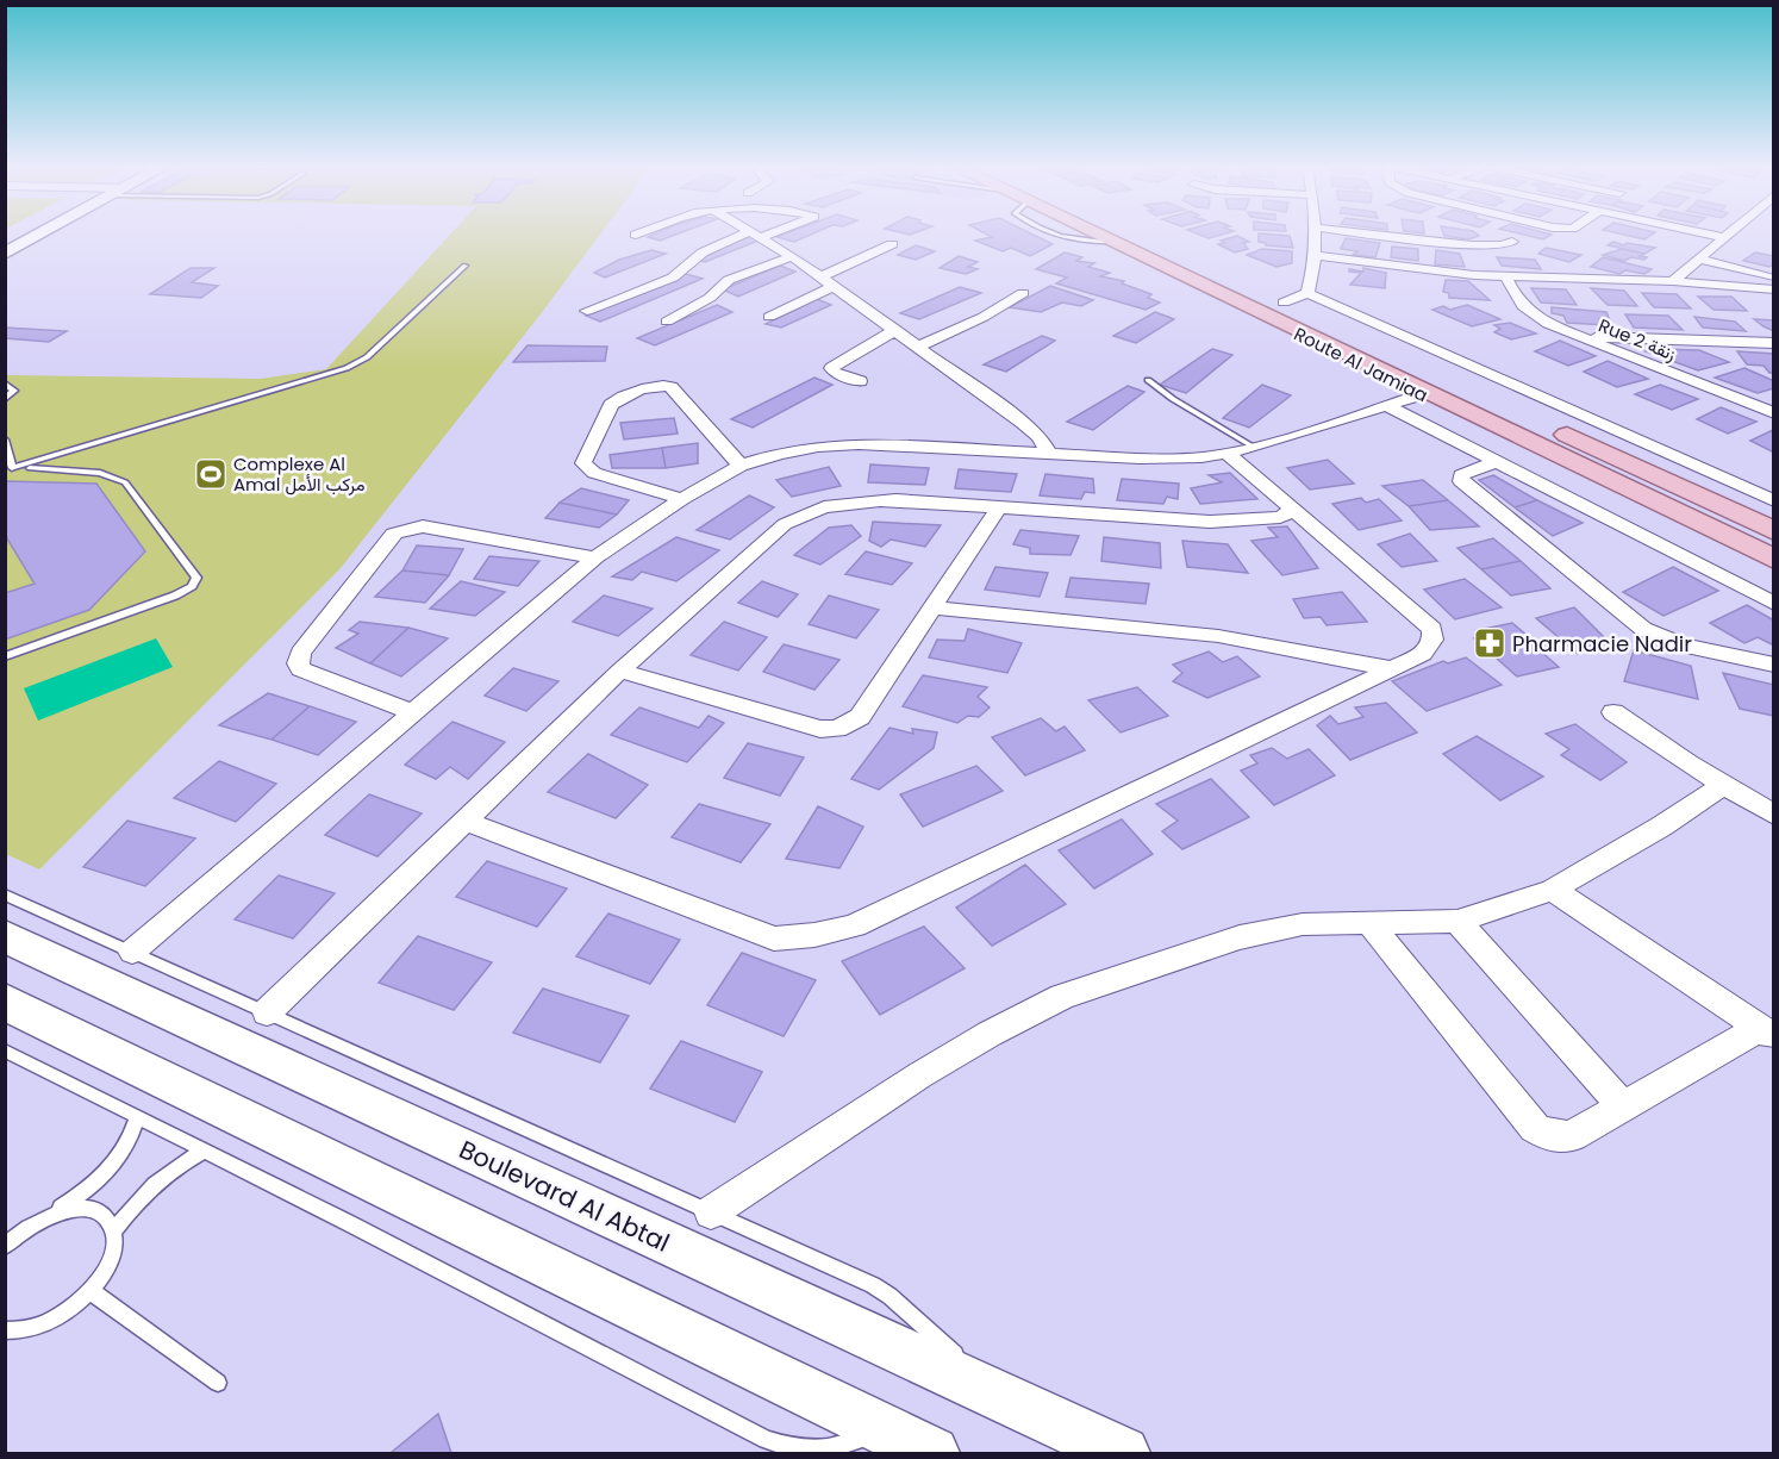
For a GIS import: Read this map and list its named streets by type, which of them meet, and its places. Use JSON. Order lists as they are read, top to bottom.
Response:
{
  "streets": {
    "main road": ["Route Al Jamiaa", "Boulevard Al Abtal"],
    "street": ["Rue 2 زنقة"]
  },
  "places": {
    "sports": ["Complexe Al Amal مركب الأمل"],
    "pharmacy": ["Pharmacie Nadir"]
  }
}
